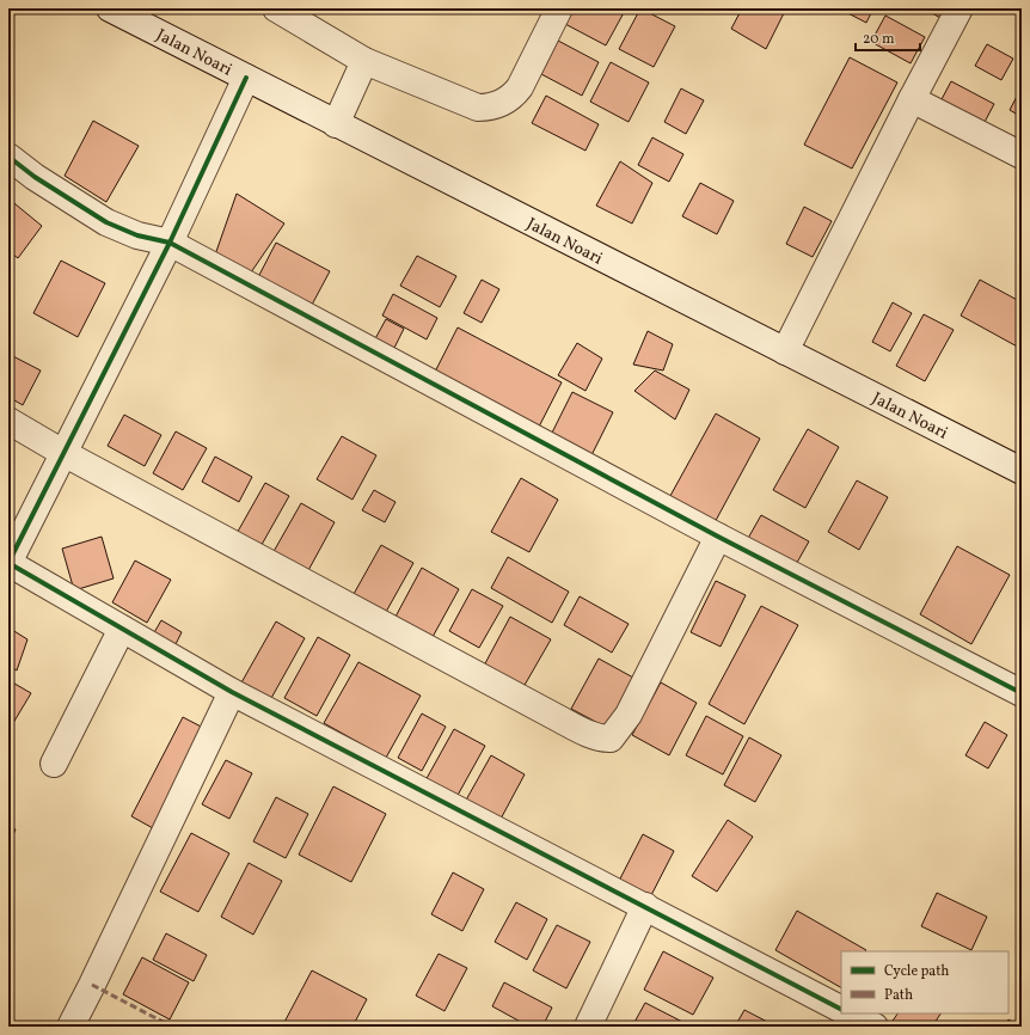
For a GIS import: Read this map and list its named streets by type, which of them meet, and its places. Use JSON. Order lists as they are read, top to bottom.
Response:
{
  "streets": {
    "street": ["Jalan Noari"]
  },
  "legend": ["Cycle path", "Path"],
  "scale_bar": "20 m"
}
